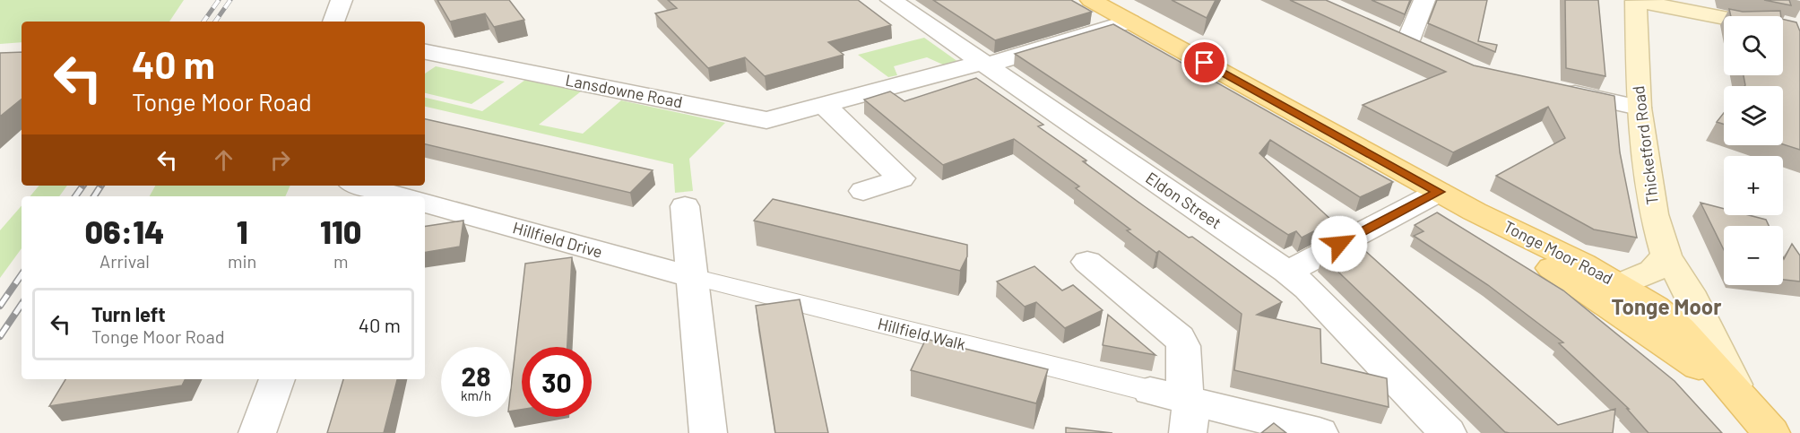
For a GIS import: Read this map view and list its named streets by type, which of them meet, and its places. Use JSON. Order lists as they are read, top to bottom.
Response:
{
  "streets": {
    "main road": ["Thicketford Road", "Tonge Moor Road"],
    "street": [
      "Lansdowne Road",
      "Eldon Street",
      "Hillfield Drive",
      "Hillfield Walk"
    ]
  },
  "crossings": [
    ["Lansdowne Road", "Eldon Street"],
    ["Lansdowne Road", "Tonge Moor Road"],
    ["Thicketford Road", "Tonge Moor Road"],
    ["Hillfield Drive", "Hillfield Walk"]
  ],
  "districts": ["Tonge Moor"],
  "page": {
    "map_buttons": ["+", "−"],
    "turn": ["40 m", "Tonge Moor Road"],
    "eta": [
      "06:14",
      "Arrival",
      "1",
      "min",
      "110",
      "m"
    ],
    "list": [
      {
        "name": "Turn left",
        "note": "Tonge Moor Road",
        "value": "40 m"
      }
    ],
    "speed": "28 km/h",
    "limit": "30"
  }
}
